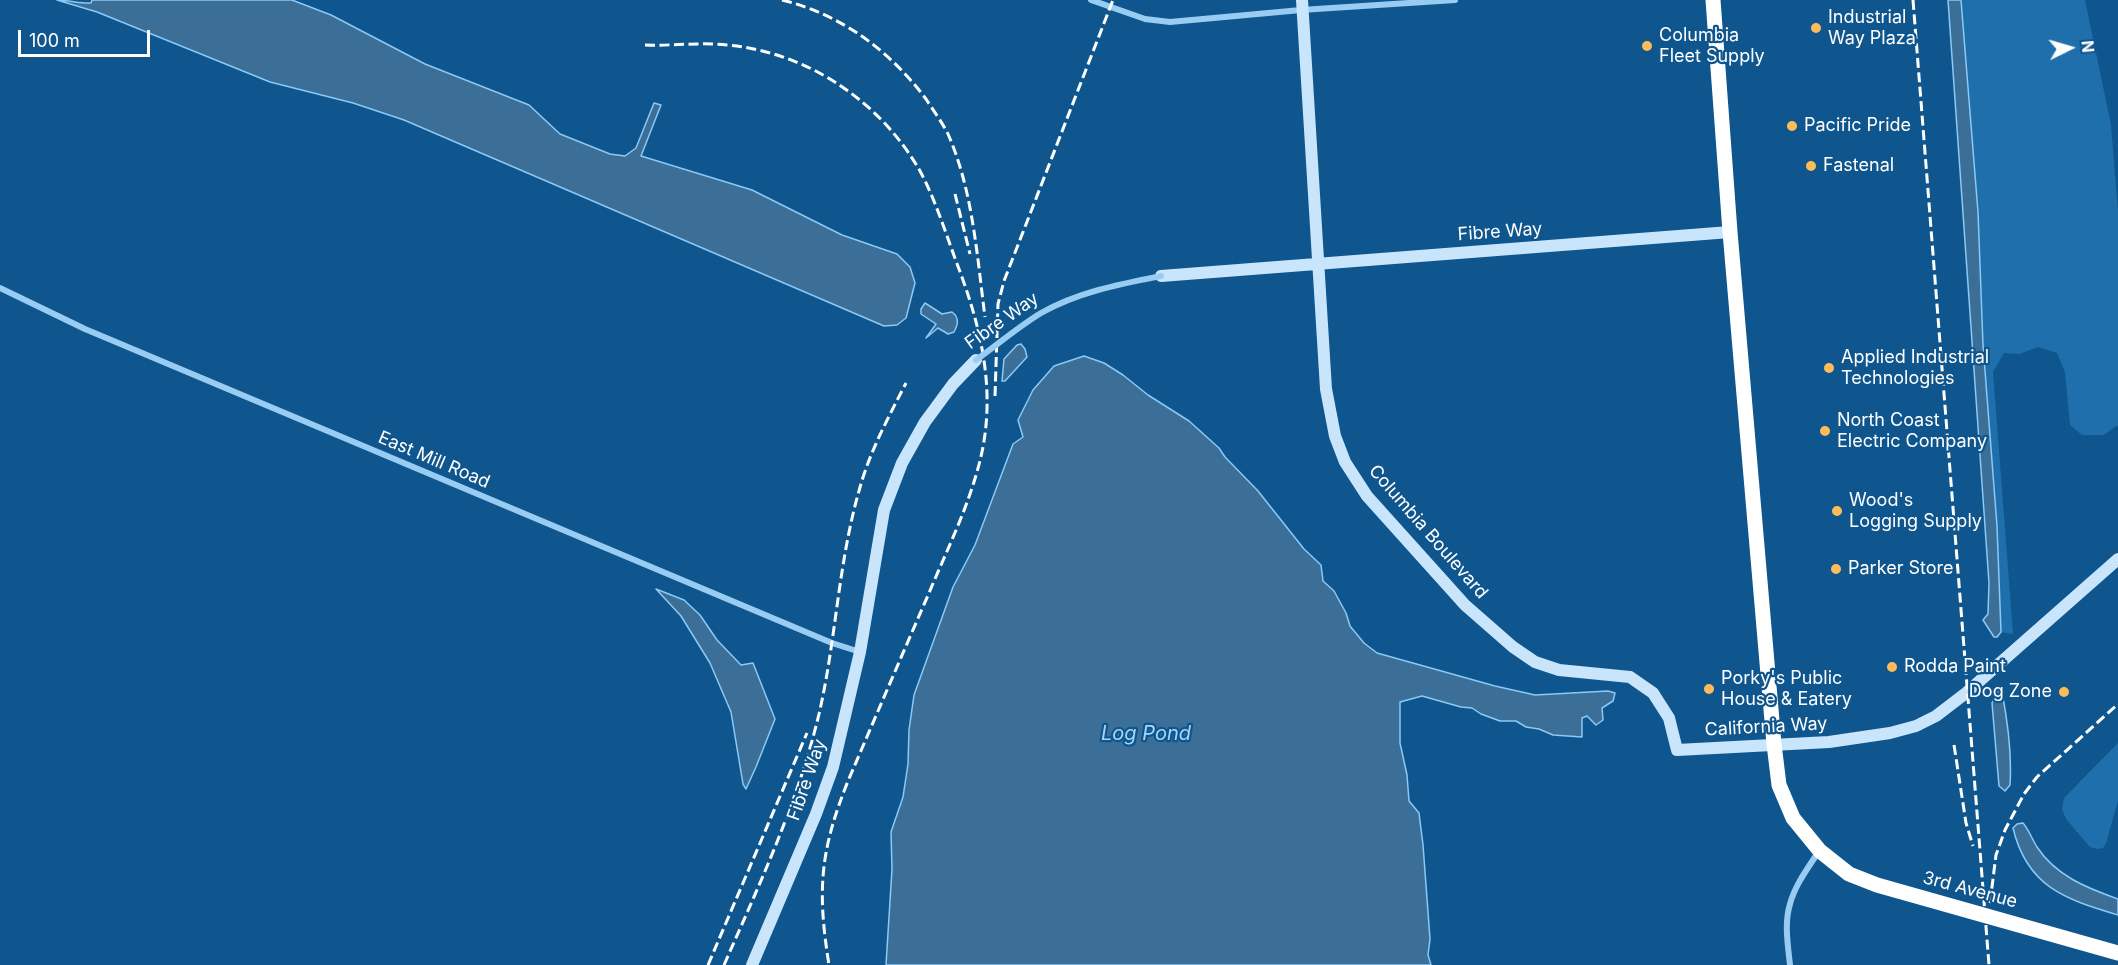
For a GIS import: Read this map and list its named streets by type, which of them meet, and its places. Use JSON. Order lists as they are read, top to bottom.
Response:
{
  "streets": {
    "highway": ["3rd Avenue"],
    "street": [
      "Fibre Way",
      "East Mill Road",
      "Columbia Boulevard",
      "California Way"
    ]
  },
  "crossings": [
    ["Fibre Way", "East Mill Road"],
    ["Fibre Way", "Columbia Boulevard"],
    ["Fibre Way", "3rd Avenue"],
    ["Columbia Boulevard", "California Way"],
    ["California Way", "3rd Avenue"]
  ],
  "water": ["Log Pond"],
  "places": [
    "Industrial Way Plaza",
    "Columbia Fleet Supply",
    "Pacific Pride",
    "Fastenal",
    "Applied Industrial Technologies",
    "North Coast Electric Company",
    "Wood's Logging Supply",
    "Parker Store",
    "Rodda Paint",
    "Porky's Public House & Eatery",
    "Dog Zone"
  ],
  "scale_bar": "100 m",
  "north": "right"
}
